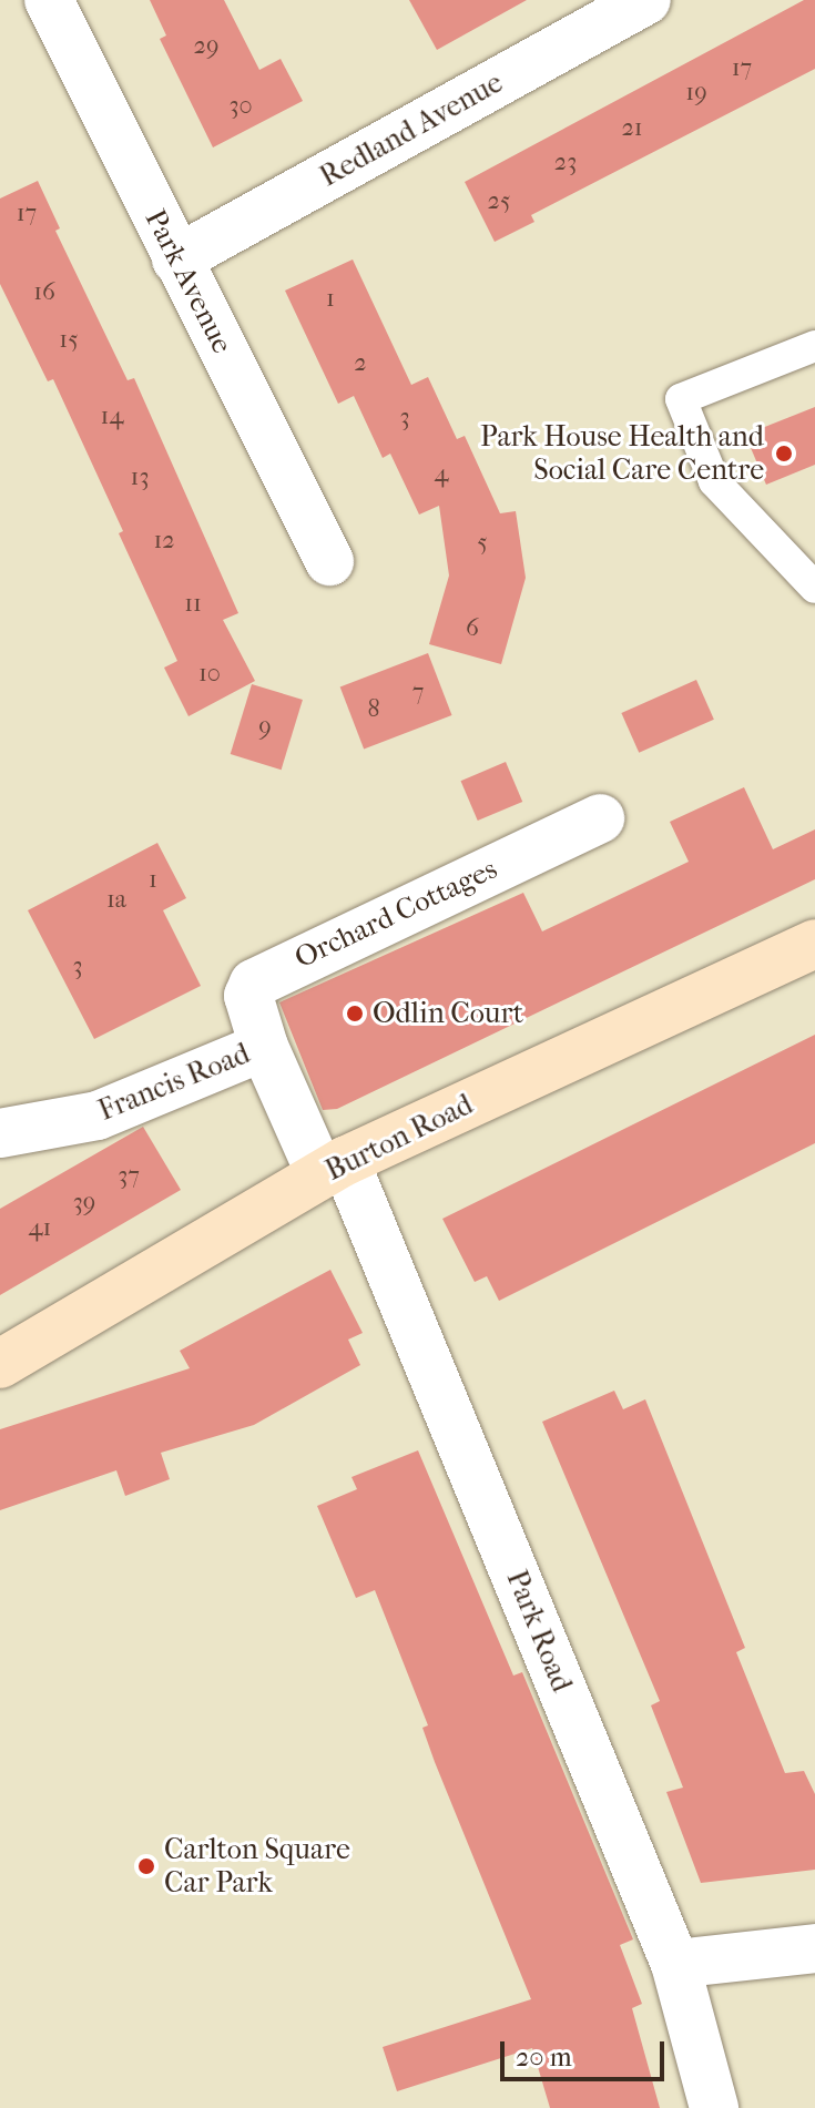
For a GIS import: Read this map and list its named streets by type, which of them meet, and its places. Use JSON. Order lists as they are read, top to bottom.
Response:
{
  "streets": {
    "main road": ["Burton Road"],
    "street": [
      "Redland Avenue",
      "Park Avenue",
      "Orchard Cottages",
      "Francis Road",
      "Park Road"
    ]
  },
  "crossings": [
    ["Redland Avenue", "Park Avenue"],
    ["Orchard Cottages", "Francis Road"],
    ["Francis Road", "Burton Road"],
    ["Francis Road", "Park Road"],
    ["Burton Road", "Park Road"]
  ],
  "places": ["Park House Health and Social Care Centre", "Odlin Court", "Carlton Square Car Park"],
  "house_numbers": [
    "29",
    "17",
    "19",
    "30",
    "21",
    "23",
    "25",
    "17",
    "16",
    "1",
    "15",
    "2",
    "14",
    "3",
    "4",
    "13",
    "12",
    "5",
    "11",
    "6",
    "10",
    "7",
    "8",
    "9",
    "1",
    "1a",
    "3",
    "37",
    "39",
    "41"
  ],
  "scale_bar": "20 m"
}
